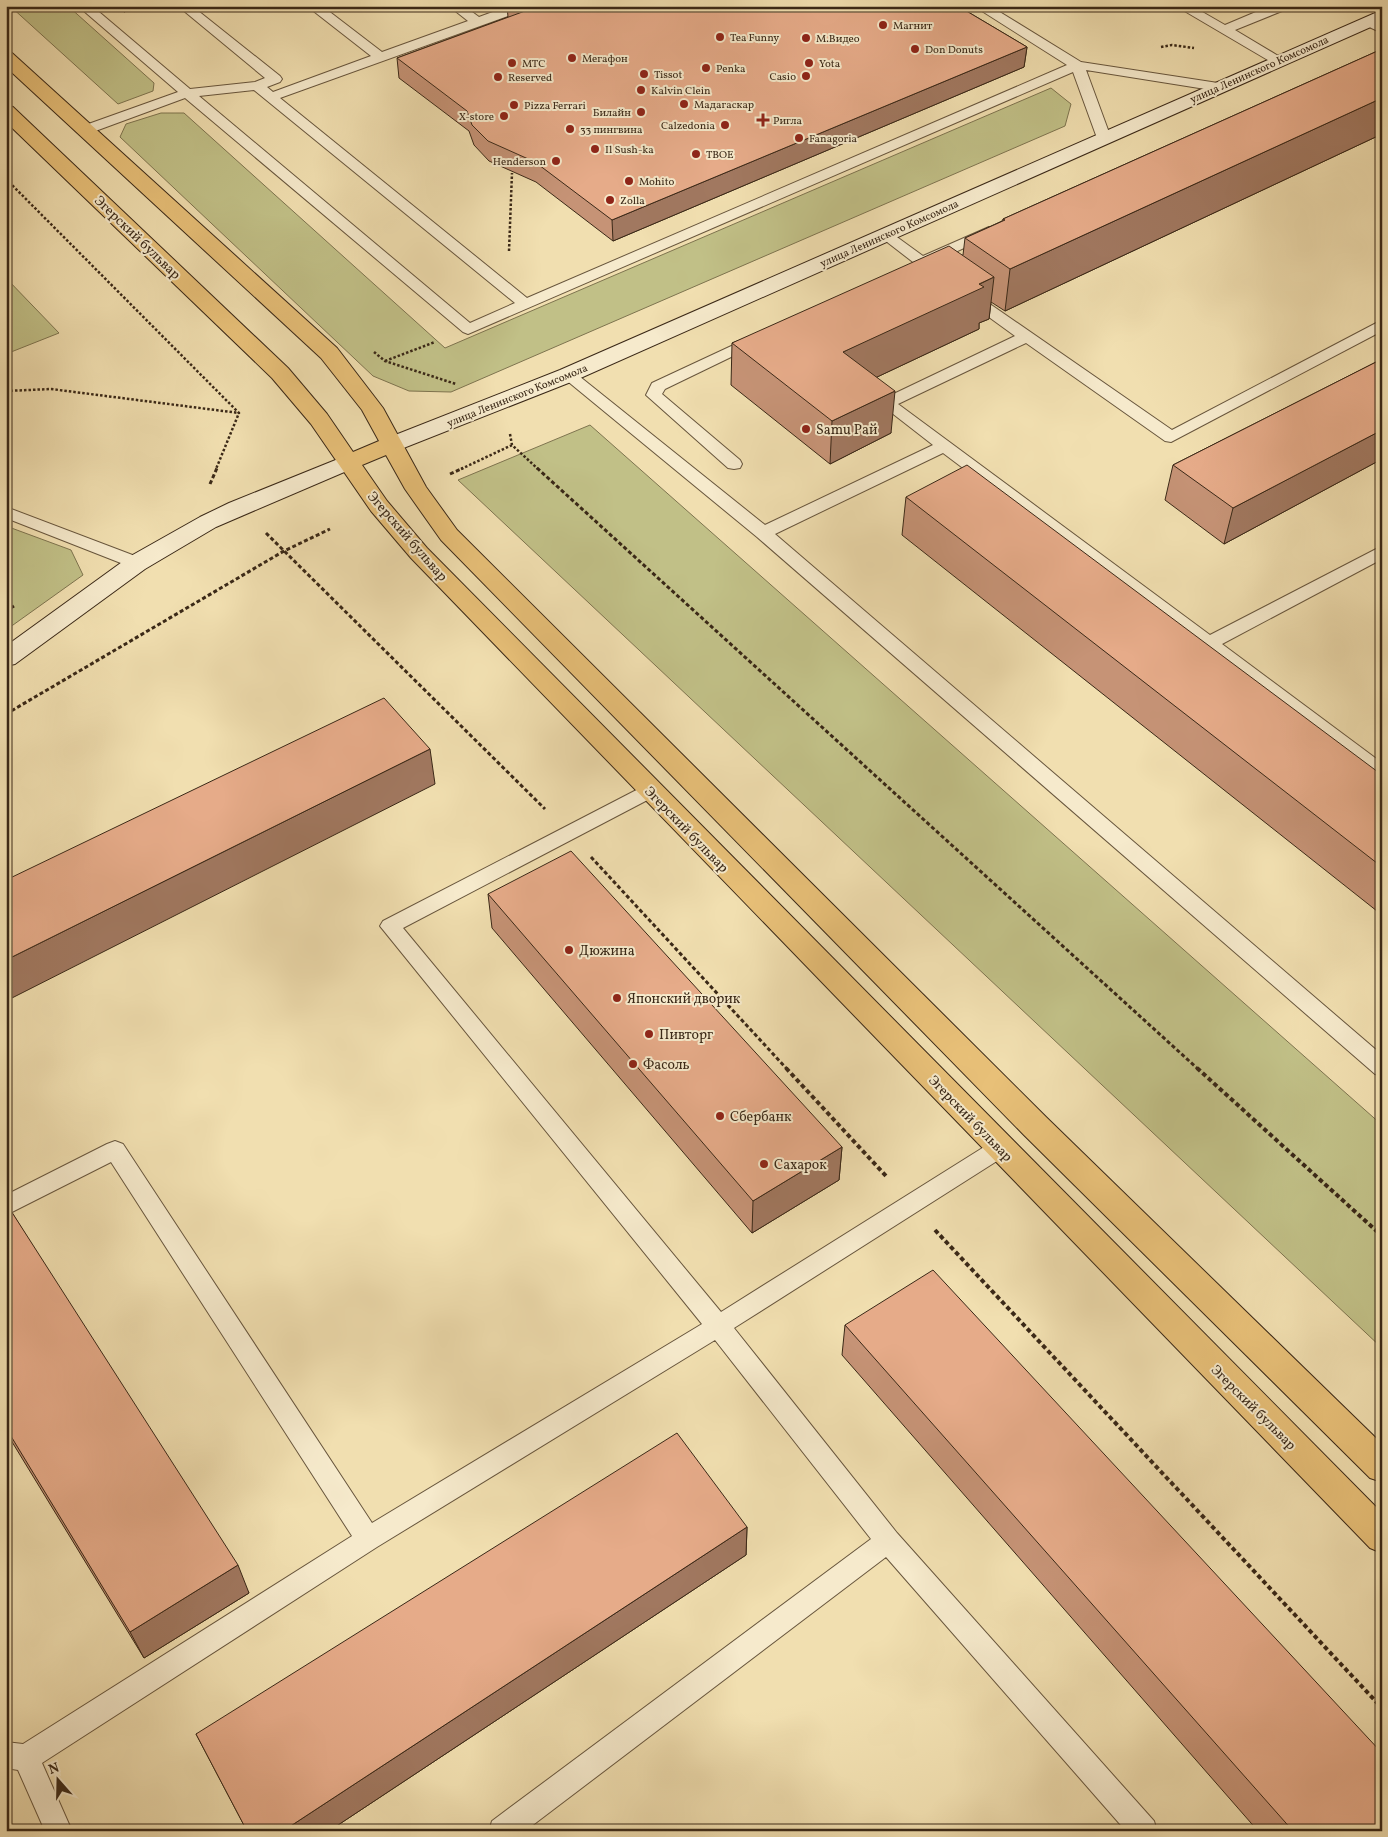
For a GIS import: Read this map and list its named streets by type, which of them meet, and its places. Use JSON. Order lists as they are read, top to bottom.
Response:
{
  "streets": {
    "main road": ["улица Ленинского Комсомола", "Эгерский бульвар"]
  },
  "places": {
    "other": [
      "Магнит",
      "Tea Funny",
      "М.Видео",
      "Don Donuts",
      "Мегафон",
      "МТС",
      "Yota",
      "Penka",
      "Tissot",
      "Casio",
      "Reserved",
      "Kalvin Clein",
      "Мадагаскар",
      "Pizza Ferrari",
      "Билайн",
      "X-store",
      "Calzedonia",
      "33 пингвина",
      "Fanagoria",
      "Il Sush-ka",
      "ТВОЕ",
      "Henderson",
      "Mohito",
      "Zolla",
      "Samu Рай",
      "Дюжина",
      "Японский дворик",
      "Пивторг",
      "Фасоль",
      "Сбербанк",
      "Сахарок"
    ],
    "health": ["Ригла"]
  },
  "north": "top"
}
